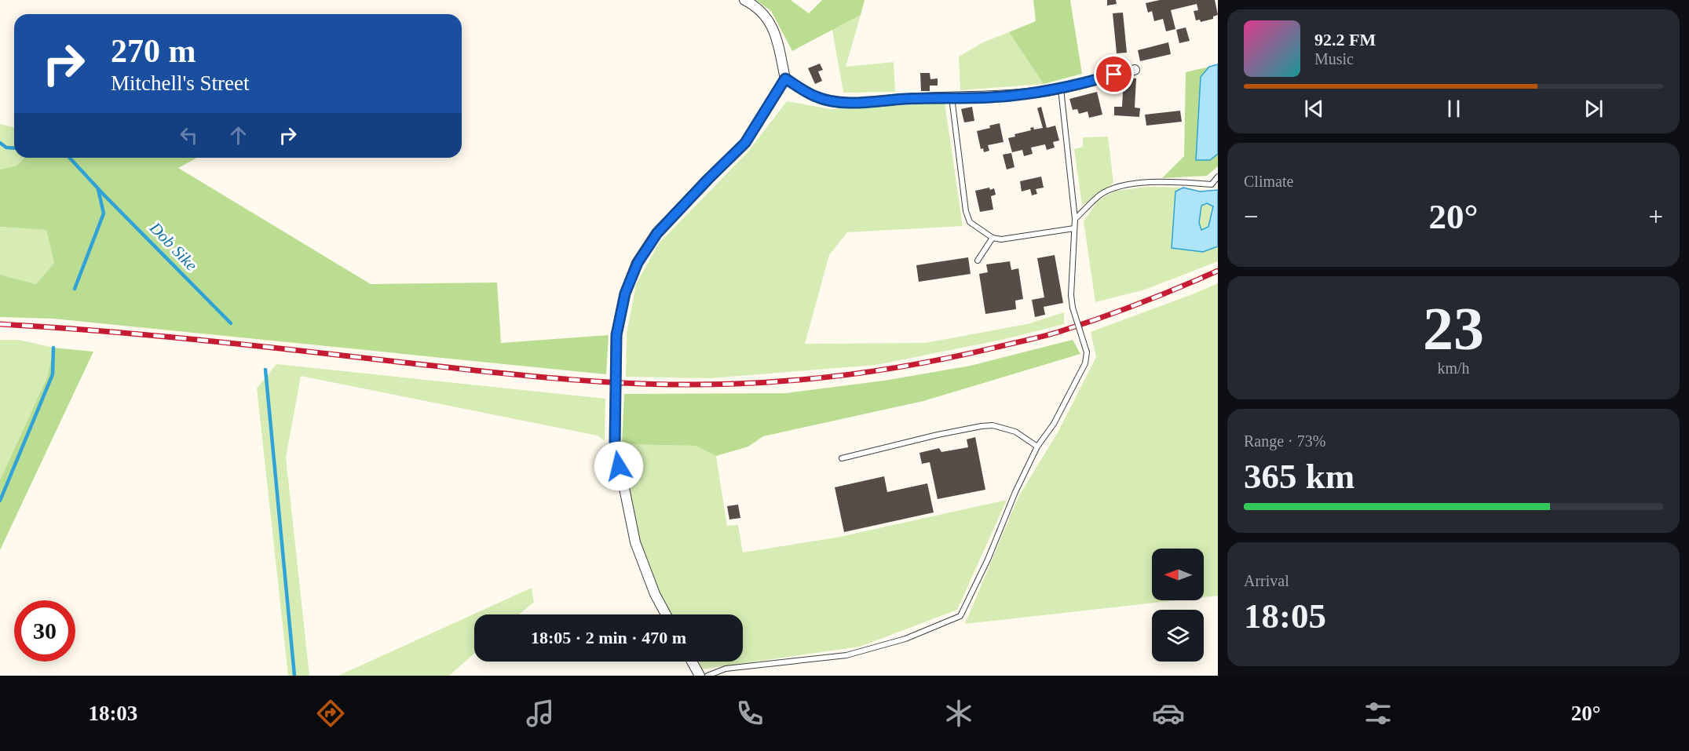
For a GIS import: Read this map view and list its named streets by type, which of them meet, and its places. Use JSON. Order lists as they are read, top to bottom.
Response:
{
  "water": ["Dob Sike"],
  "north": "left",
  "page": {
    "turn": ["270 m", "Mitchell's Street"],
    "song": ["92.2 FM", "Music"],
    "tile": [
      "Climate",
      ["23", "km/h"],
      ["Range · 73%", "365 km"],
      ["Arrival", "18:05"]
    ],
    "heat": ["−", "20°", "+"],
    "limit": "30",
    "trip": "18:05 · 2 min · 470 m",
    "tabs": ["18:03", "20°"]
  }
}
